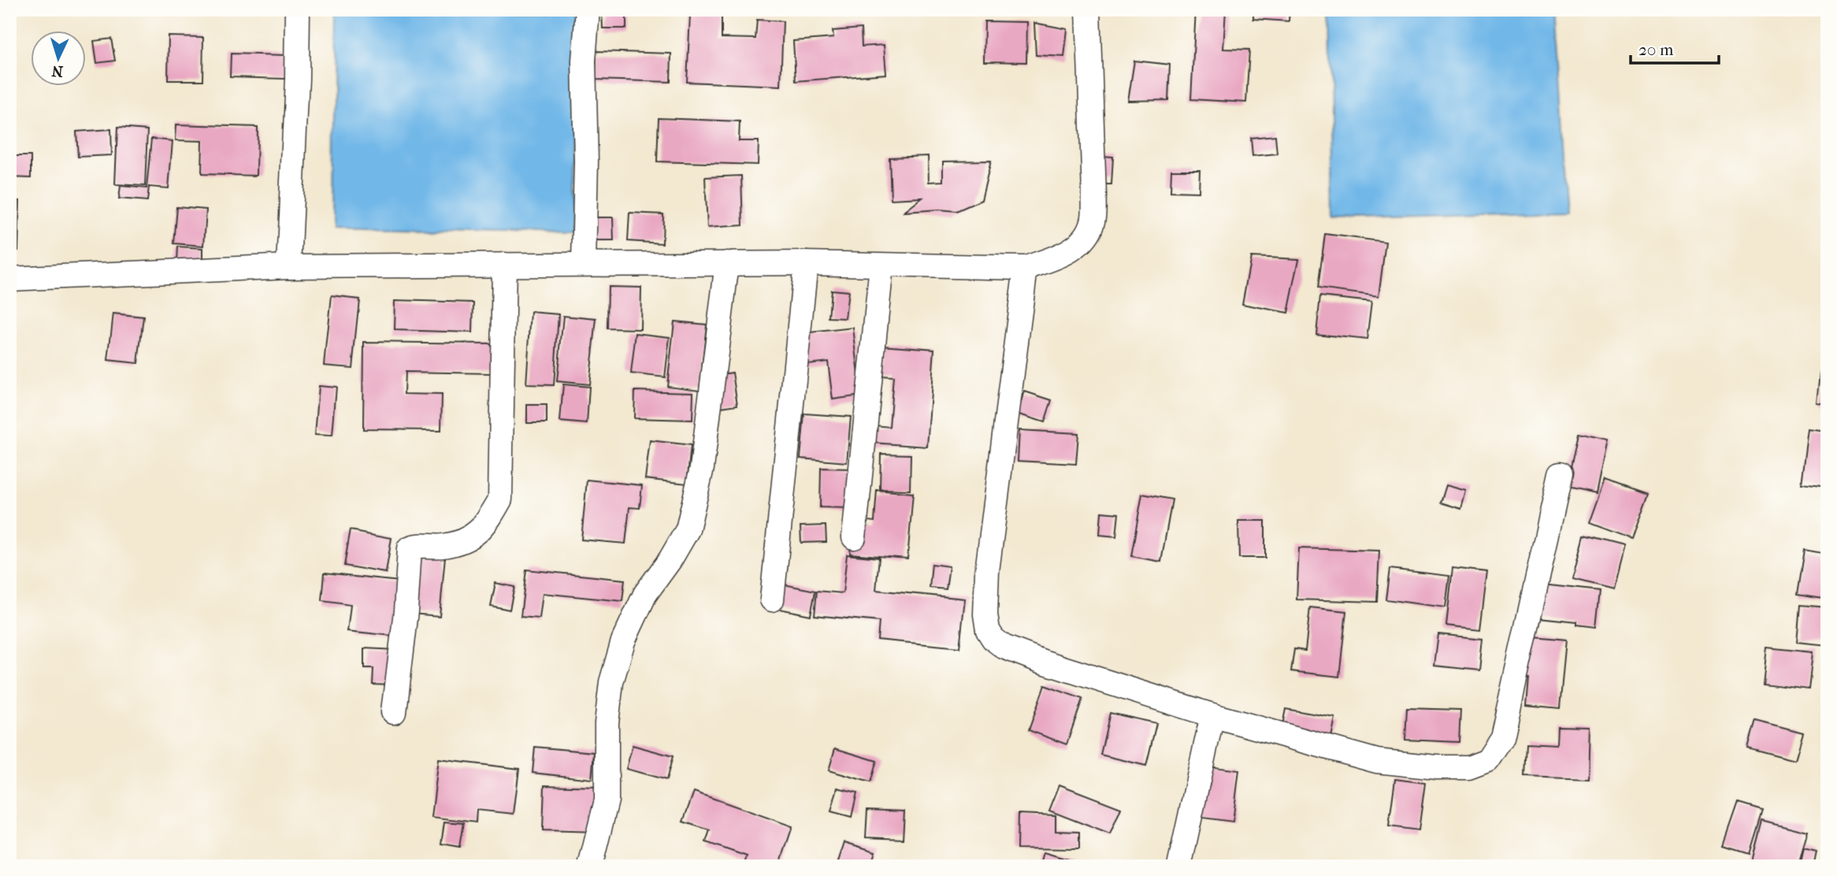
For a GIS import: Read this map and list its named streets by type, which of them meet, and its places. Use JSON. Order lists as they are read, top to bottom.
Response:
{
  "scale_bar": "20 m",
  "north": "bottom"
}
